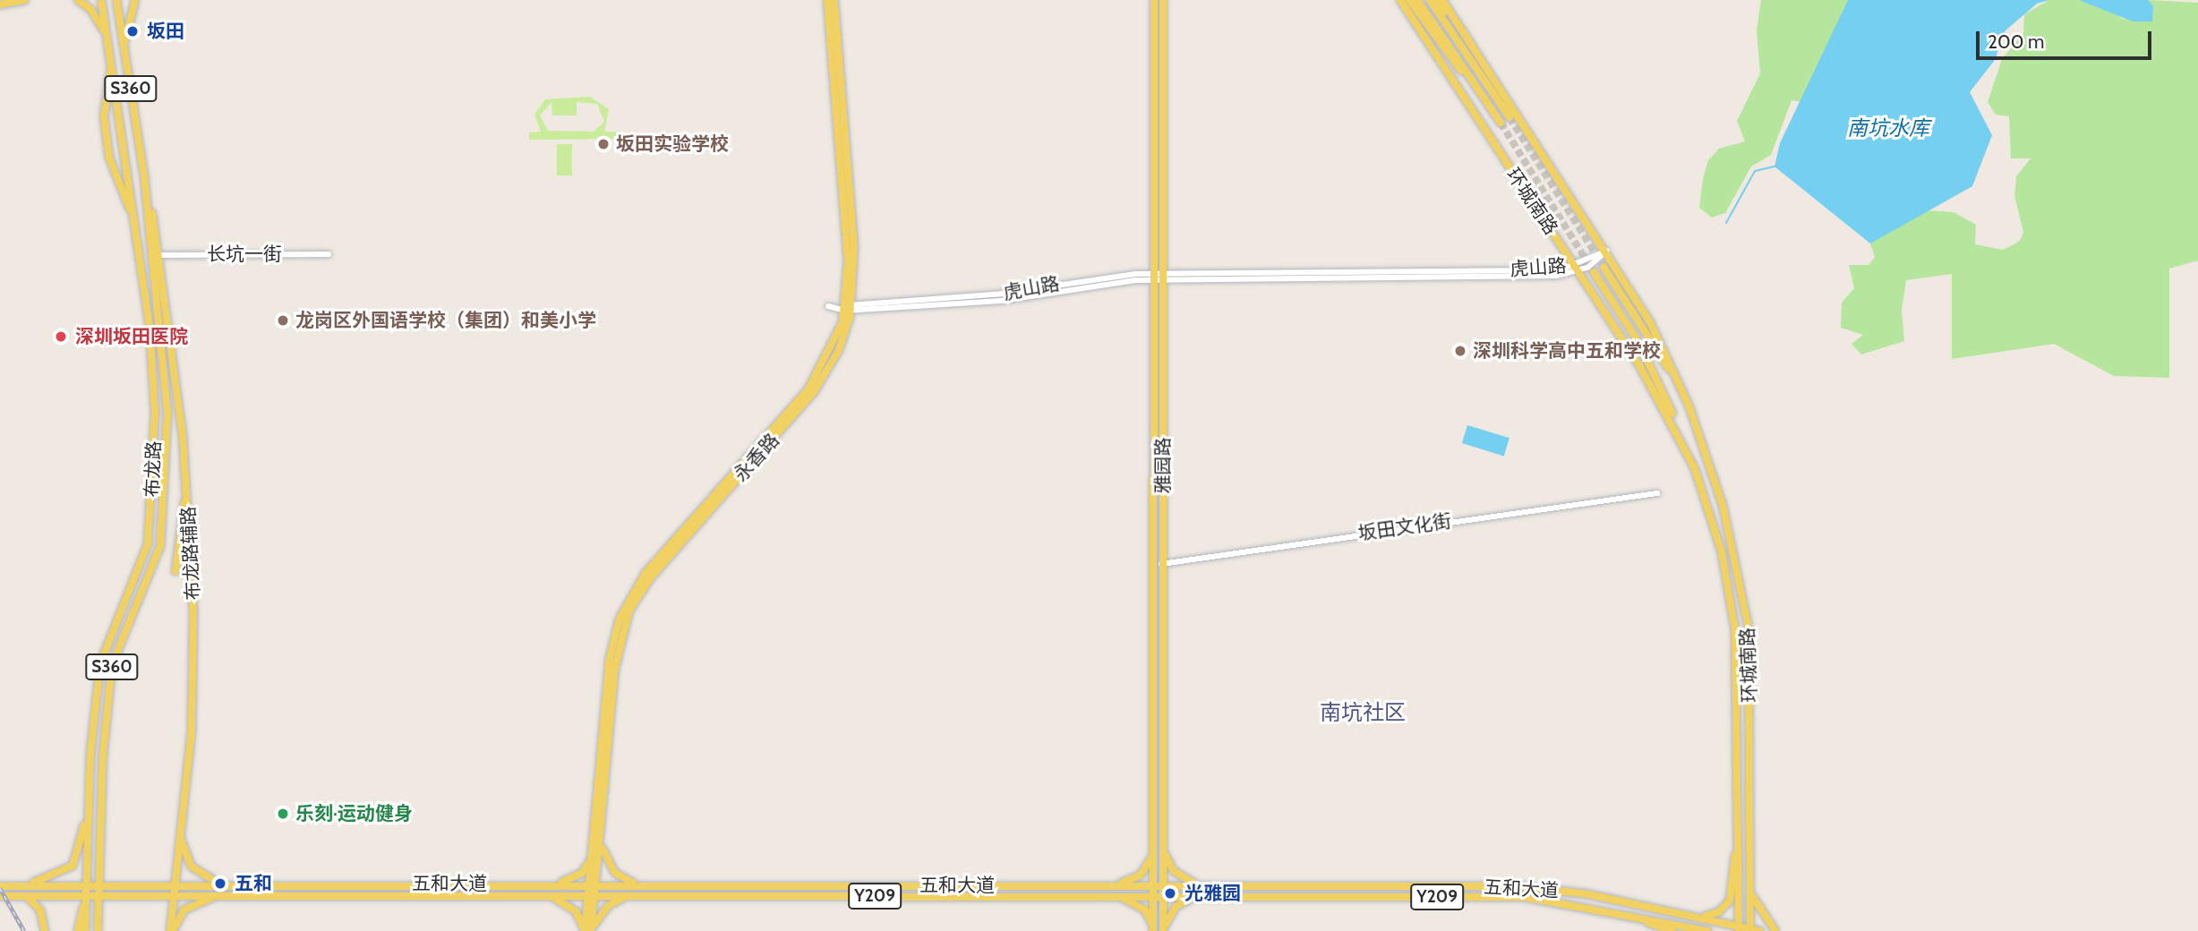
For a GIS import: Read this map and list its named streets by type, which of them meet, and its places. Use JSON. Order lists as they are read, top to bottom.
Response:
{
  "streets": {
    "main road": [
      "S360",
      "环城南路",
      "永香路",
      "雅园路",
      "布龙路",
      "布龙路辅路",
      "五和大道",
      "Y209"
    ],
    "street": ["长坑一街", "虎山路", "坂田文化街"]
  },
  "crossings": [
    ["环城南路", "虎山路"],
    ["环城南路", "五和大道"],
    ["长坑一街", "布龙路辅路"],
    ["虎山路", "永香路"],
    ["虎山路", "雅园路"],
    ["永香路", "五和大道"],
    ["雅园路", "坂田文化街"],
    ["雅园路", "五和大道"],
    ["布龙路", "布龙路辅路"],
    ["布龙路", "五和大道"],
    ["布龙路辅路", "五和大道"]
  ],
  "districts": ["南坑社区"],
  "water": ["南坑水库"],
  "places": [
    "坂田",
    "坂田实验学校",
    "龙岗区外国语学校（集团）和美小学",
    "深圳坂田医院",
    "深圳科学高中五和学校",
    "乐刻·运动健身",
    "五和",
    "光雅园"
  ],
  "scale_bar": "200 m"
}
